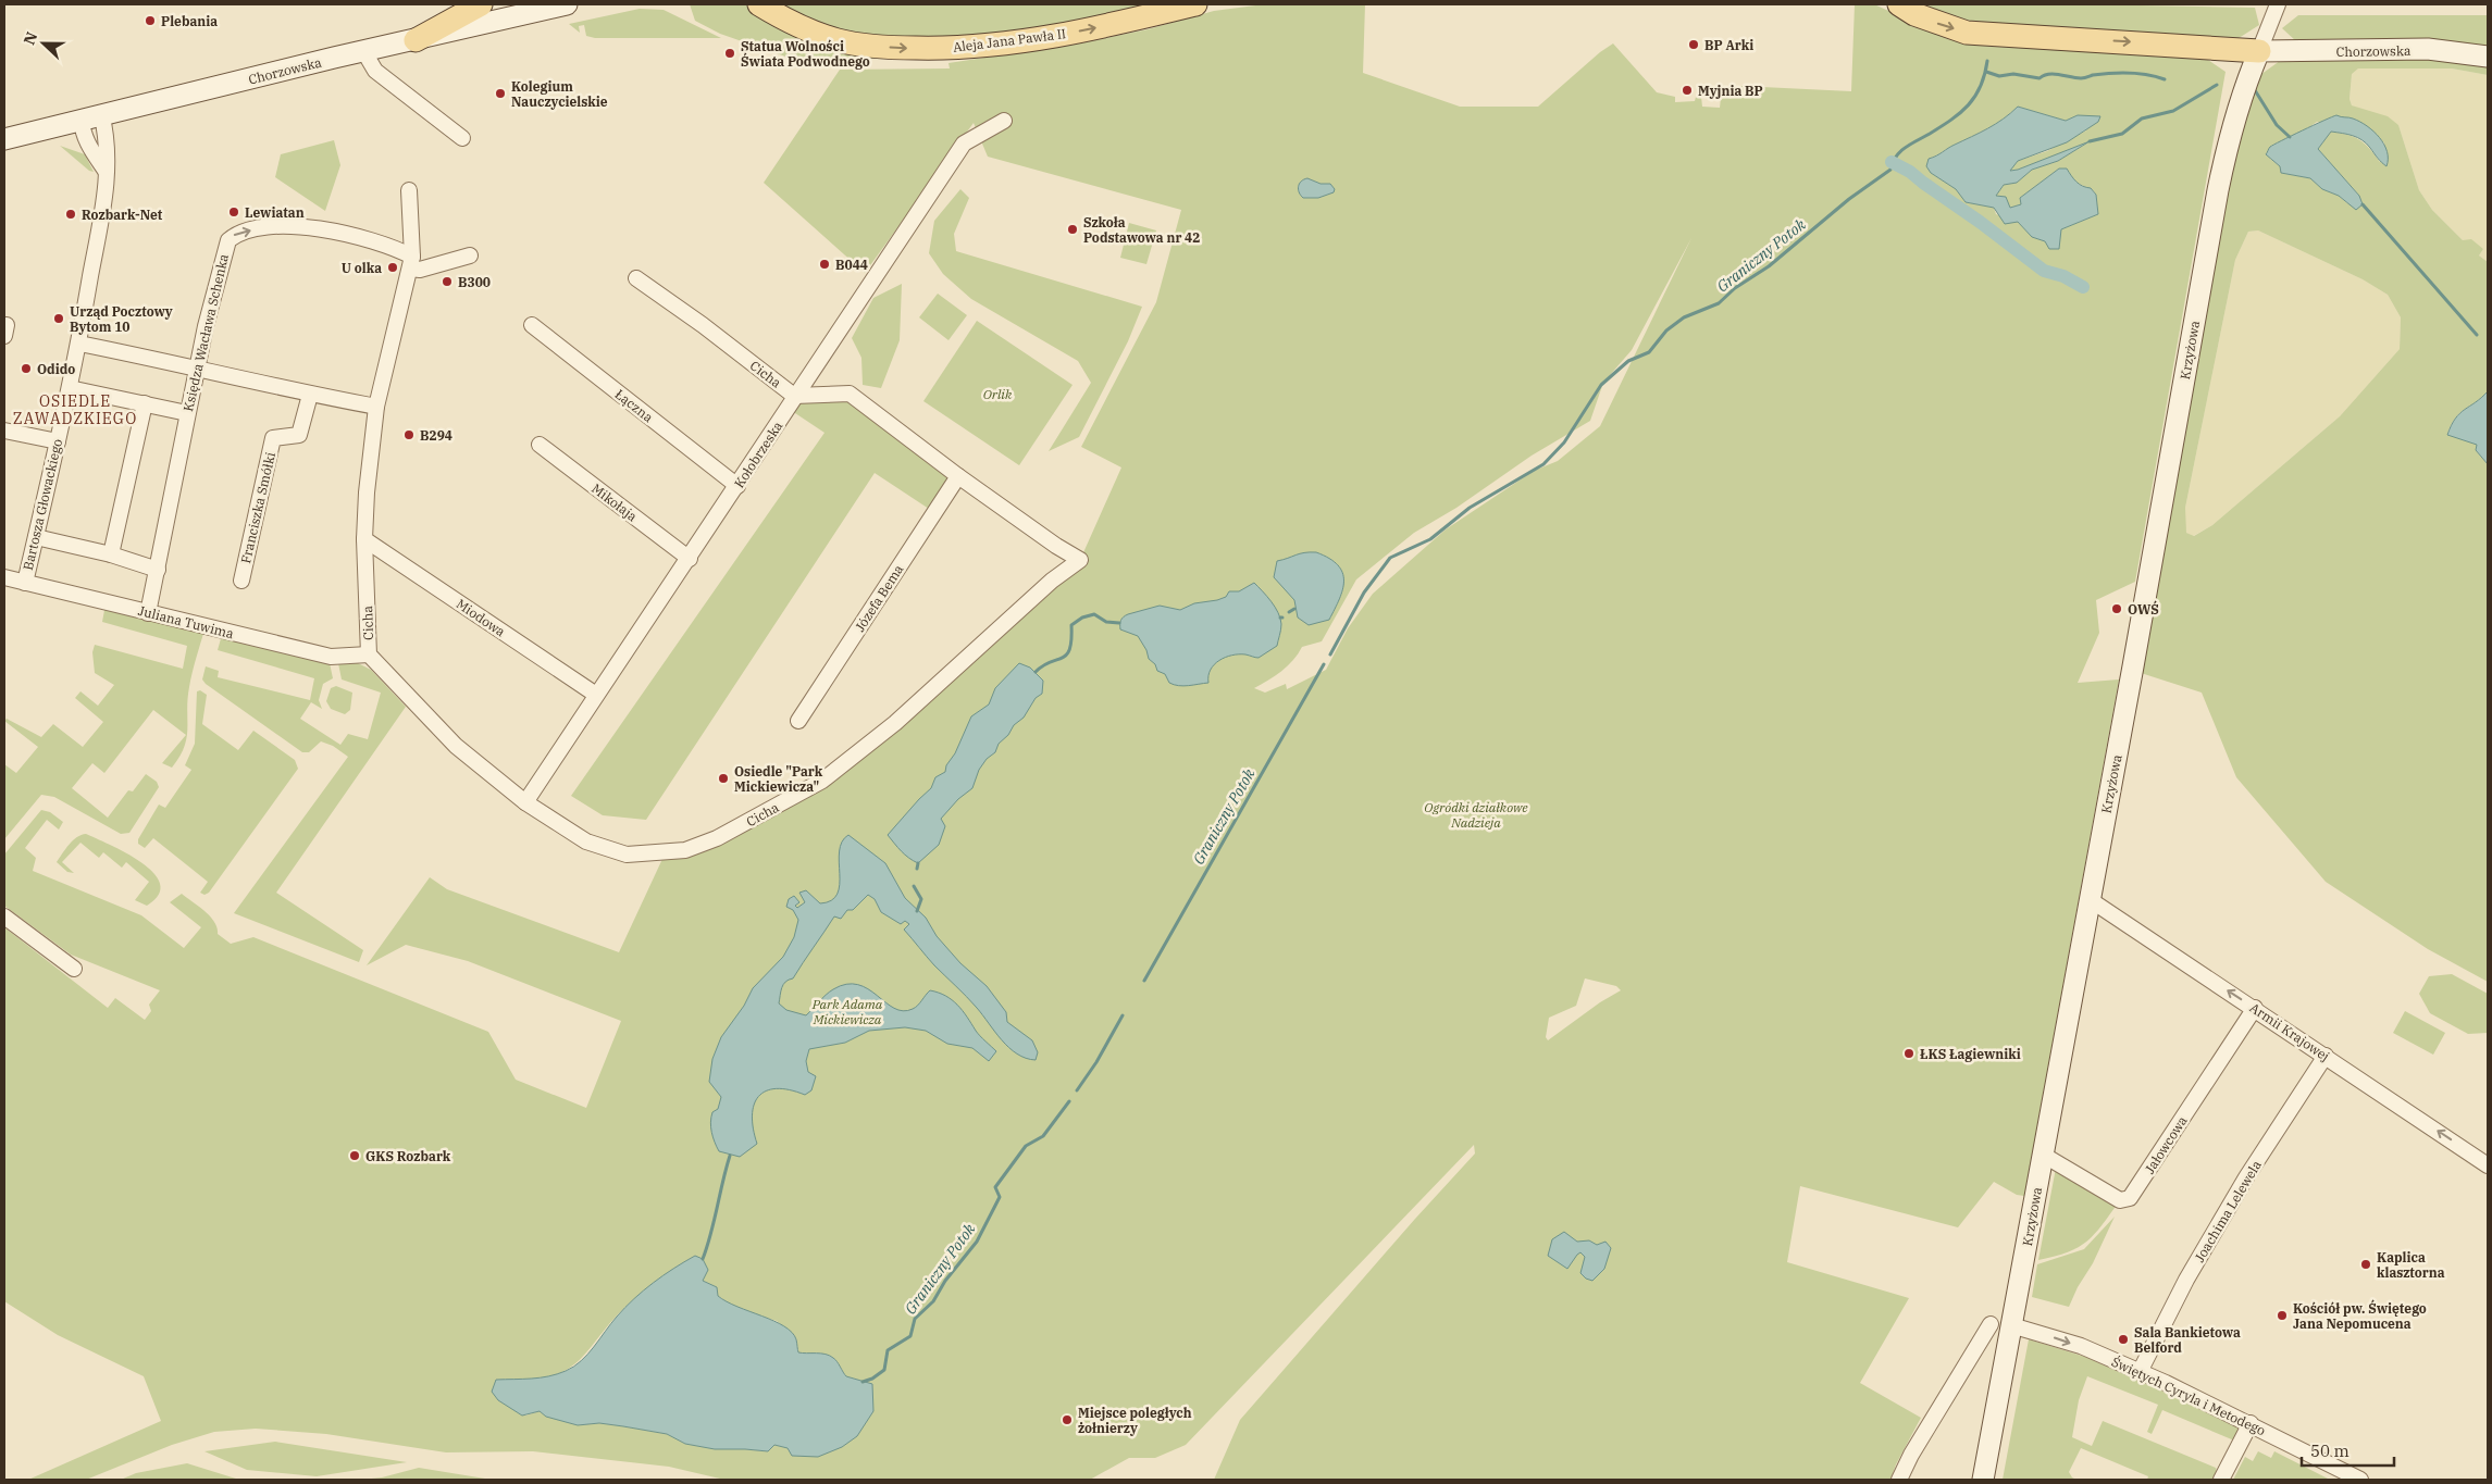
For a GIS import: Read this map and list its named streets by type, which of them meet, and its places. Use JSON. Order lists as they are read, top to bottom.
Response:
{
  "streets": {
    "main road": ["Aleja Jana Pawła II"],
    "street": [
      "Chorzowska",
      "Księdza Wacława Schenka",
      "Krzyżowa",
      "Cicha",
      "Łączna",
      "Kołobrzeska",
      "Mikołaja",
      "Bartosza Głowackiego",
      "Franciszka Smółki",
      "Józefa Bema",
      "Miodowa",
      "Juliana Tuwima",
      "Armii Krajowej",
      "Jałowcowa",
      "Joachima Lelewela",
      "Świętych Cyryla i Metodego"
    ]
  },
  "crossings": [
    ["Chorzowska", "Krzyżowa"],
    ["Chorzowska", "Bartosza Głowackiego"],
    ["Księdza Wacława Schenka", "Cicha"],
    ["Księdza Wacława Schenka", "Juliana Tuwima"],
    ["Krzyżowa", "Armii Krajowej"],
    ["Krzyżowa", "Jałowcowa"],
    ["Krzyżowa", "Świętych Cyryla i Metodego"],
    ["Cicha", "Kołobrzeska"],
    ["Cicha", "Józefa Bema"],
    ["Cicha", "Miodowa"],
    ["Cicha", "Juliana Tuwima"],
    ["Łączna", "Kołobrzeska"],
    ["Kołobrzeska", "Mikołaja"],
    ["Kołobrzeska", "Miodowa"],
    ["Bartosza Głowackiego", "Juliana Tuwima"],
    ["Armii Krajowej", "Jałowcowa"],
    ["Armii Krajowej", "Joachima Lelewela"],
    ["Joachima Lelewela", "Świętych Cyryla i Metodego"]
  ],
  "one_way": ["Aleja Jana Pawła II", "Armii Krajowej", "Świętych Cyryla i Metodego"],
  "districts": ["OSIEDLE ZAWADZKIEGO"],
  "water": ["Graniczny Potok"],
  "parks": ["Orlik", "Ogródki działkowe Nadzieja", "Park Adama Mickiewicza"],
  "places": [
    "Plebania",
    "BP Arki",
    "Statua Wolności Świata Podwodnego",
    "Myjnia BP",
    "Kolegium Nauczycielskie",
    "Lewiatan",
    "Rozbark-Net",
    "Szkoła Podstawowa nr 42",
    "B044",
    "U olka",
    "B300",
    "Urząd Pocztowy Bytom 10",
    "Odido",
    "B294",
    "OWŚ",
    "Osiedle \"Park Mickiewicza\"",
    "ŁKS Łagiewniki",
    "GKS Rozbark",
    "Kaplica klasztorna",
    "Kościół pw. Świętego Jana Nepomucena",
    "Sala Bankietowa Belford",
    "Miejsce poległych żołnierzy"
  ],
  "scale_bar": "50 m",
  "north": "left"
}
